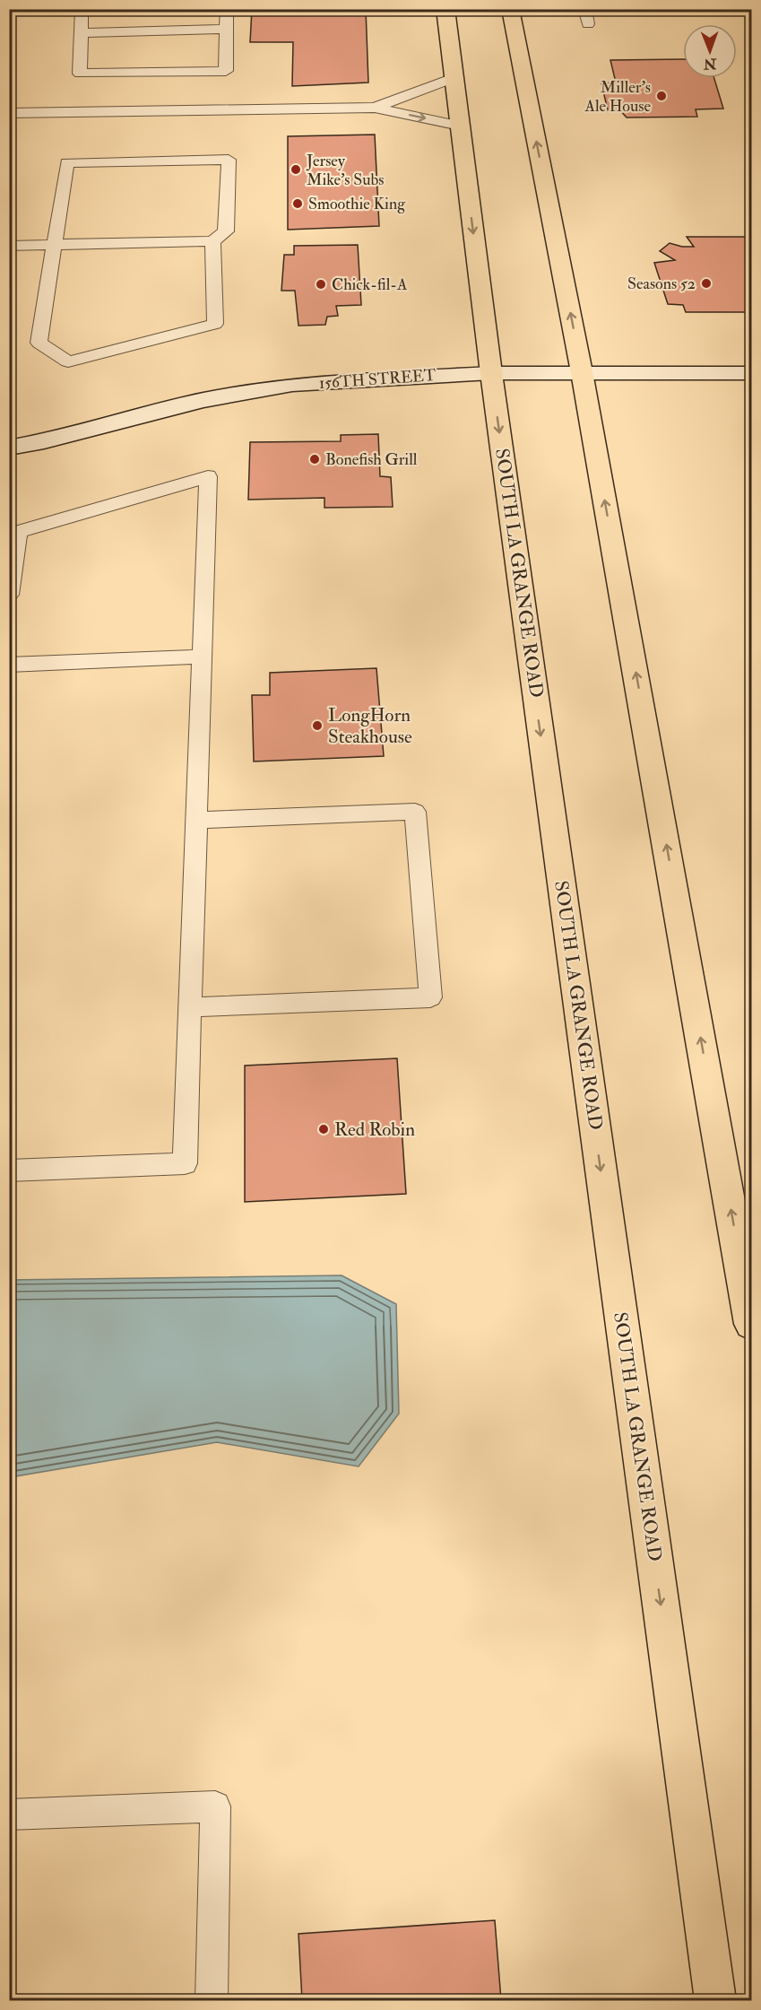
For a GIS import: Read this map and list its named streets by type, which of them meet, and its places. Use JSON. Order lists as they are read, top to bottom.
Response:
{
  "streets": {
    "highway": ["SOUTH LA GRANGE ROAD"],
    "street": ["156TH STREET"]
  },
  "crossings": [
    ["156TH STREET", "SOUTH LA GRANGE ROAD"]
  ],
  "places": [
    "Miller's Ale House",
    "Jersey Mike's Subs",
    "Smoothie King",
    "Seasons 52",
    "Chick-fil-A",
    "Bonefish Grill",
    "LongHorn Steakhouse",
    "Red Robin"
  ],
  "north": "bottom"
}
